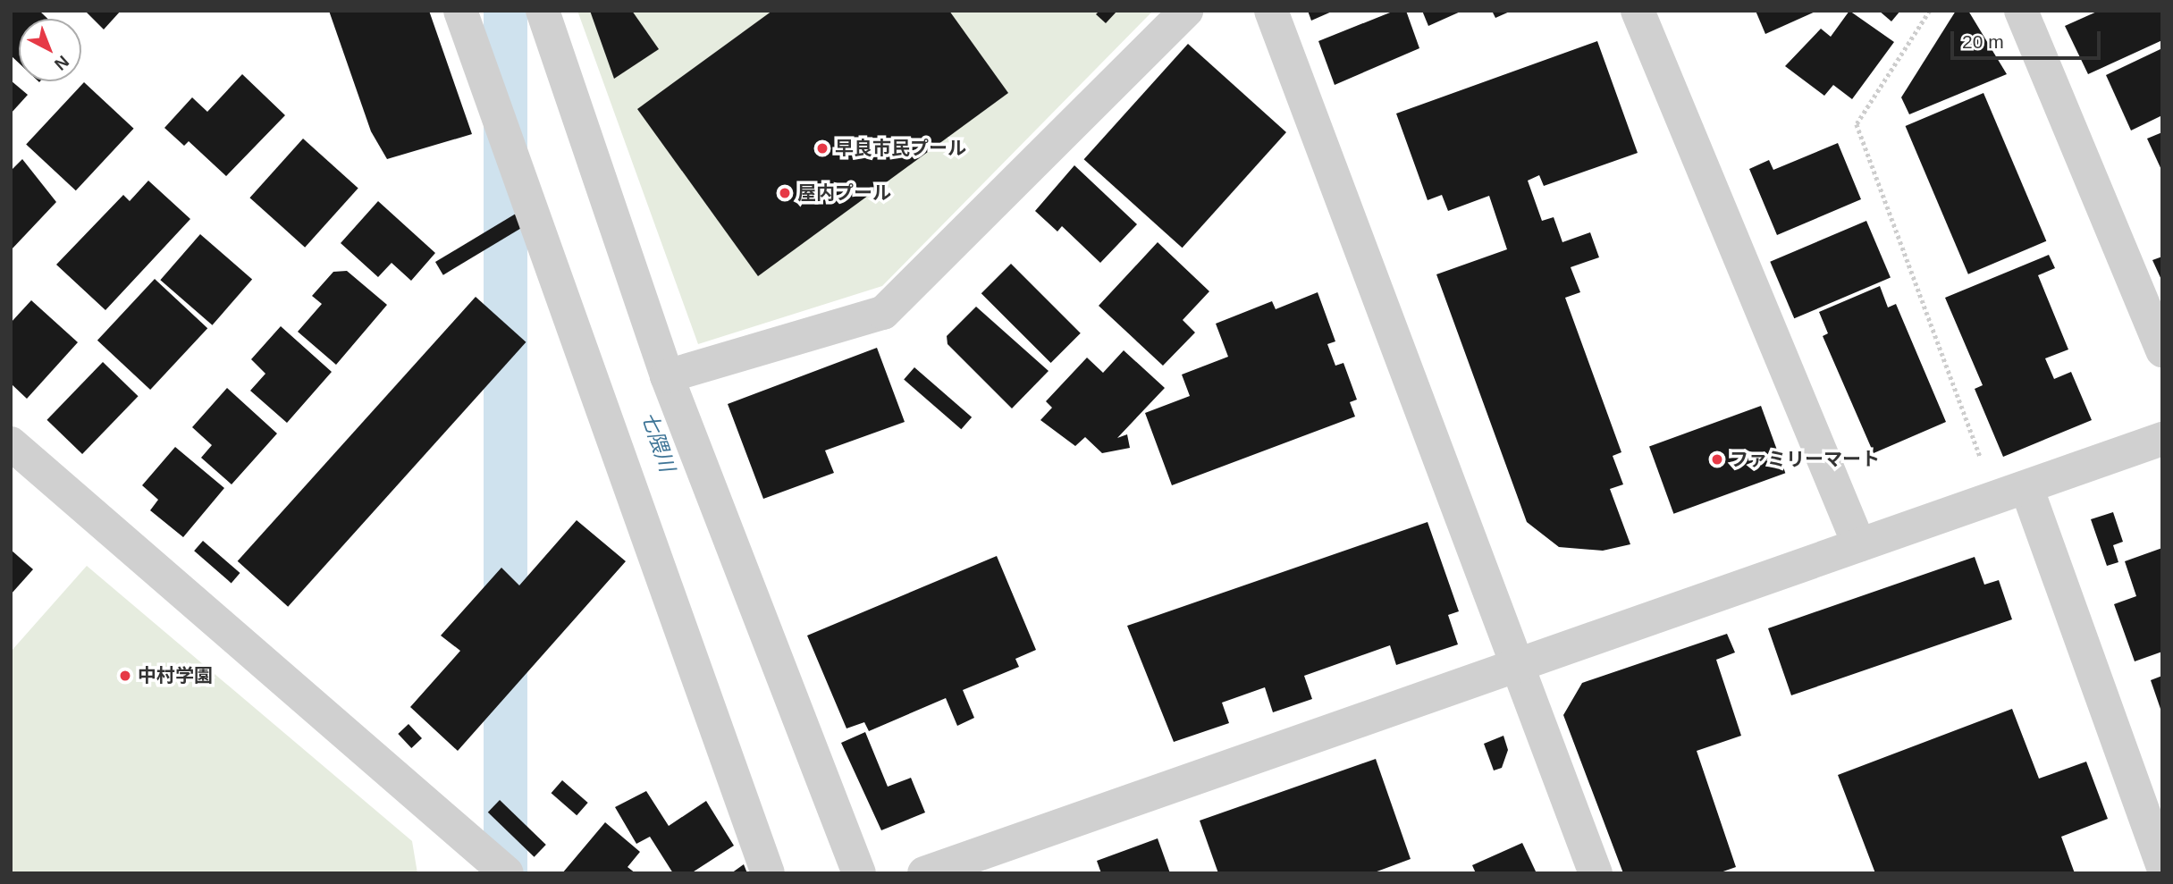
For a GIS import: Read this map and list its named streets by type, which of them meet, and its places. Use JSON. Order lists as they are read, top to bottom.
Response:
{
  "water": ["七隈川"],
  "places": [
    "早良市民プール",
    "屋内プール",
    "ファミリーマート",
    "中村学園"
  ],
  "scale_bar": "20 m",
  "north": "bottom right"
}
